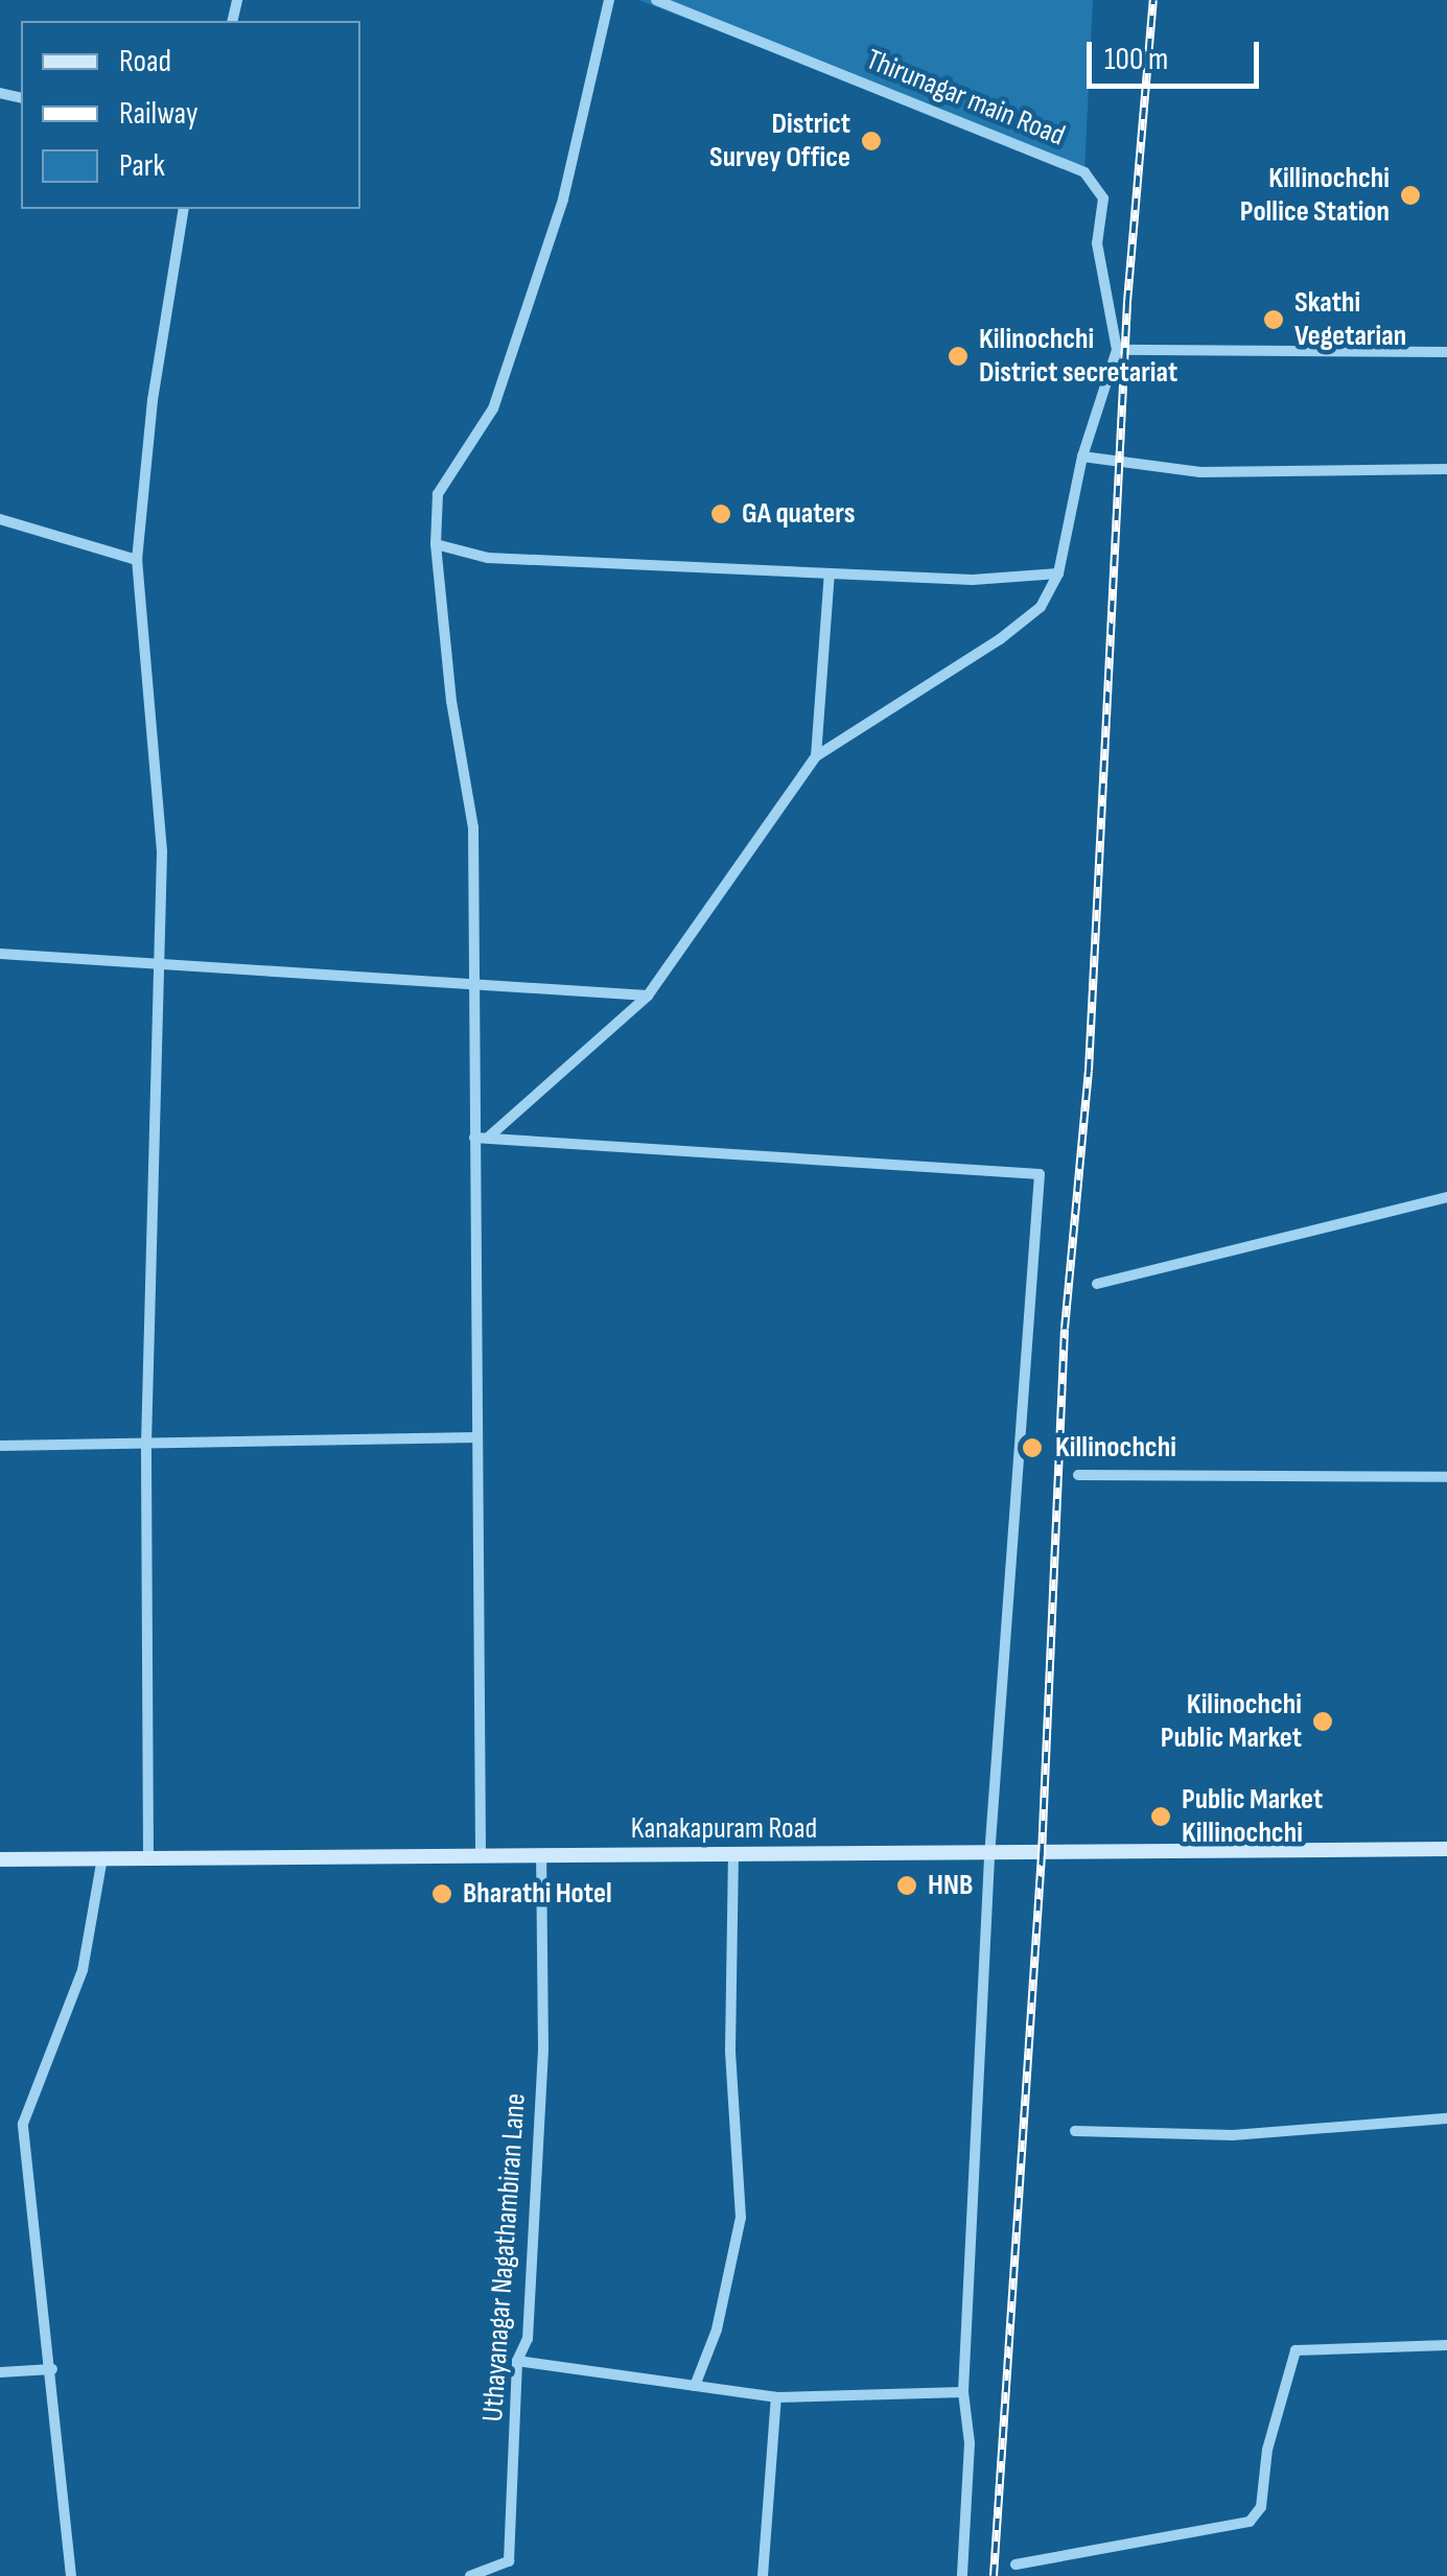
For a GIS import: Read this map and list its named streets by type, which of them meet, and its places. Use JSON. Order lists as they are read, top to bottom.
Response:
{
  "streets": {
    "street": ["Thirunagar main Road", "Kanakapuram Road", "Uthayanagar Nagathambiran Lane"]
  },
  "crossings": [
    ["Kanakapuram Road", "Uthayanagar Nagathambiran Lane"]
  ],
  "places": [
    "District Survey Office",
    "Killinochchi Pollice Station",
    "Skathi Vegetarian",
    "Kilinochchi District secretariat",
    "GA quaters",
    "Killinochchi",
    "Kilinochchi Public Market",
    "Public Market Killinochchi",
    "HNB",
    "Bharathi Hotel"
  ],
  "legend": ["Road", "Railway", "Park"],
  "scale_bar": "100 m"
}
